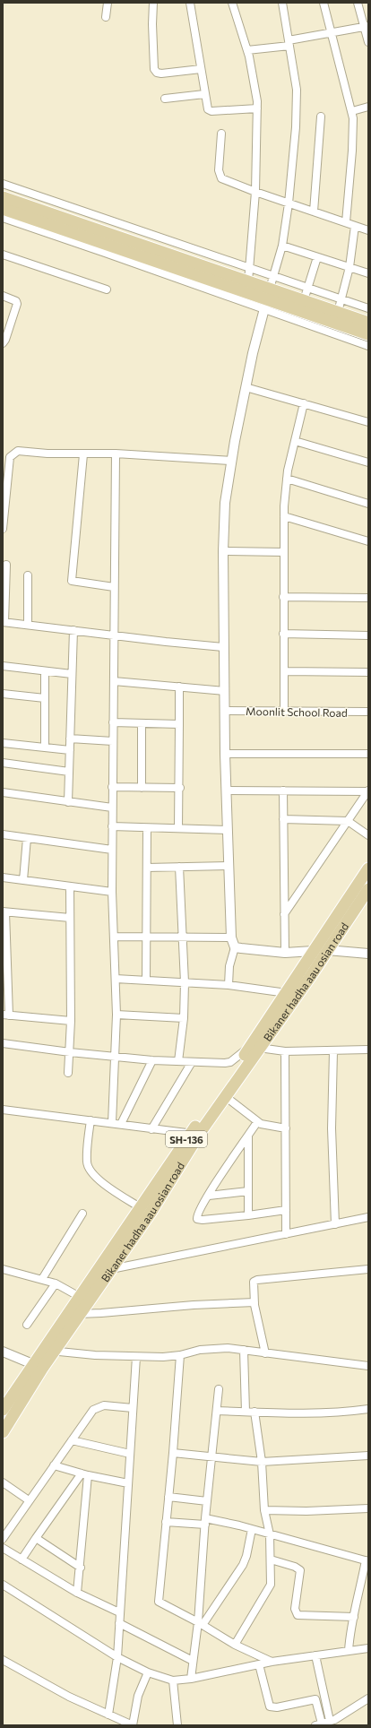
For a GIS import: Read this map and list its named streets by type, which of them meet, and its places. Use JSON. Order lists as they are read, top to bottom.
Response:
{
  "streets": {
    "main road": ["Bikaner hadha aau osian road", "SH-136"],
    "street": ["Moonlit School Road"]
  }
}
